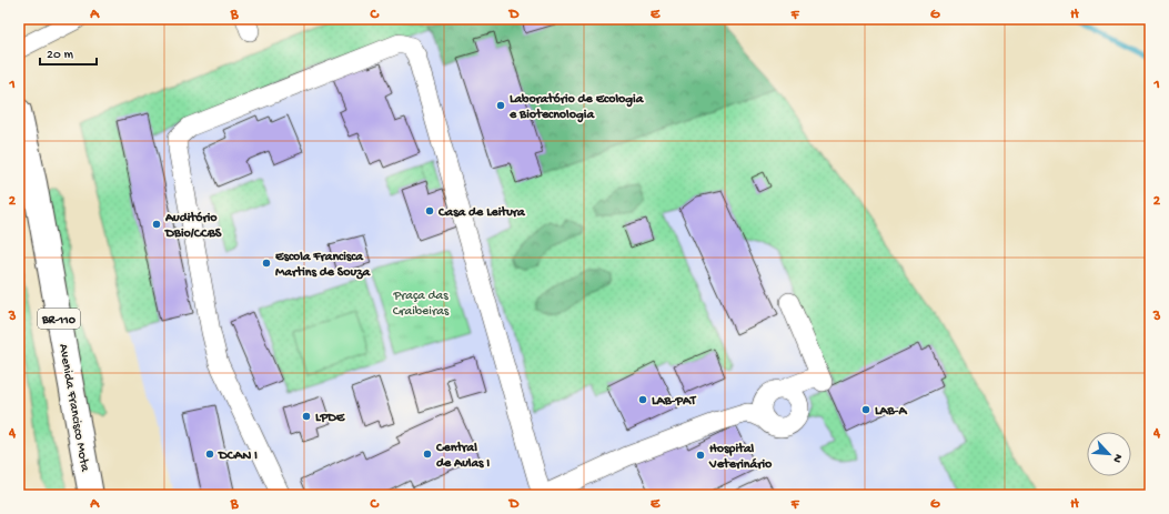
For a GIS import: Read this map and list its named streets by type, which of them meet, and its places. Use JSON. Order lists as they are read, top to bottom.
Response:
{
  "streets": {
    "main road": ["BR-110", "Avenida Francisco Mota"]
  },
  "parks": ["Praça das Craibeiras"],
  "places": [
    "Laboratório de Ecologia e Biotecnologia",
    "Casa de Leitura",
    "Auditório DBio/CCBS",
    "Escola Francisca Martins de Souza",
    "LAB-PAT",
    "LAB-A",
    "LPDE",
    "DCAN I",
    "Central de Aulas I",
    "Hospital Veterinário"
  ],
  "scale_bar": "20 m",
  "north": "bottom right",
  "grid": {
    "columns": [
      "A",
      "B",
      "C",
      "D",
      "E",
      "F",
      "G",
      "H"
    ],
    "rows": [
      "1",
      "2",
      "3",
      "4"
    ]
  }
}
